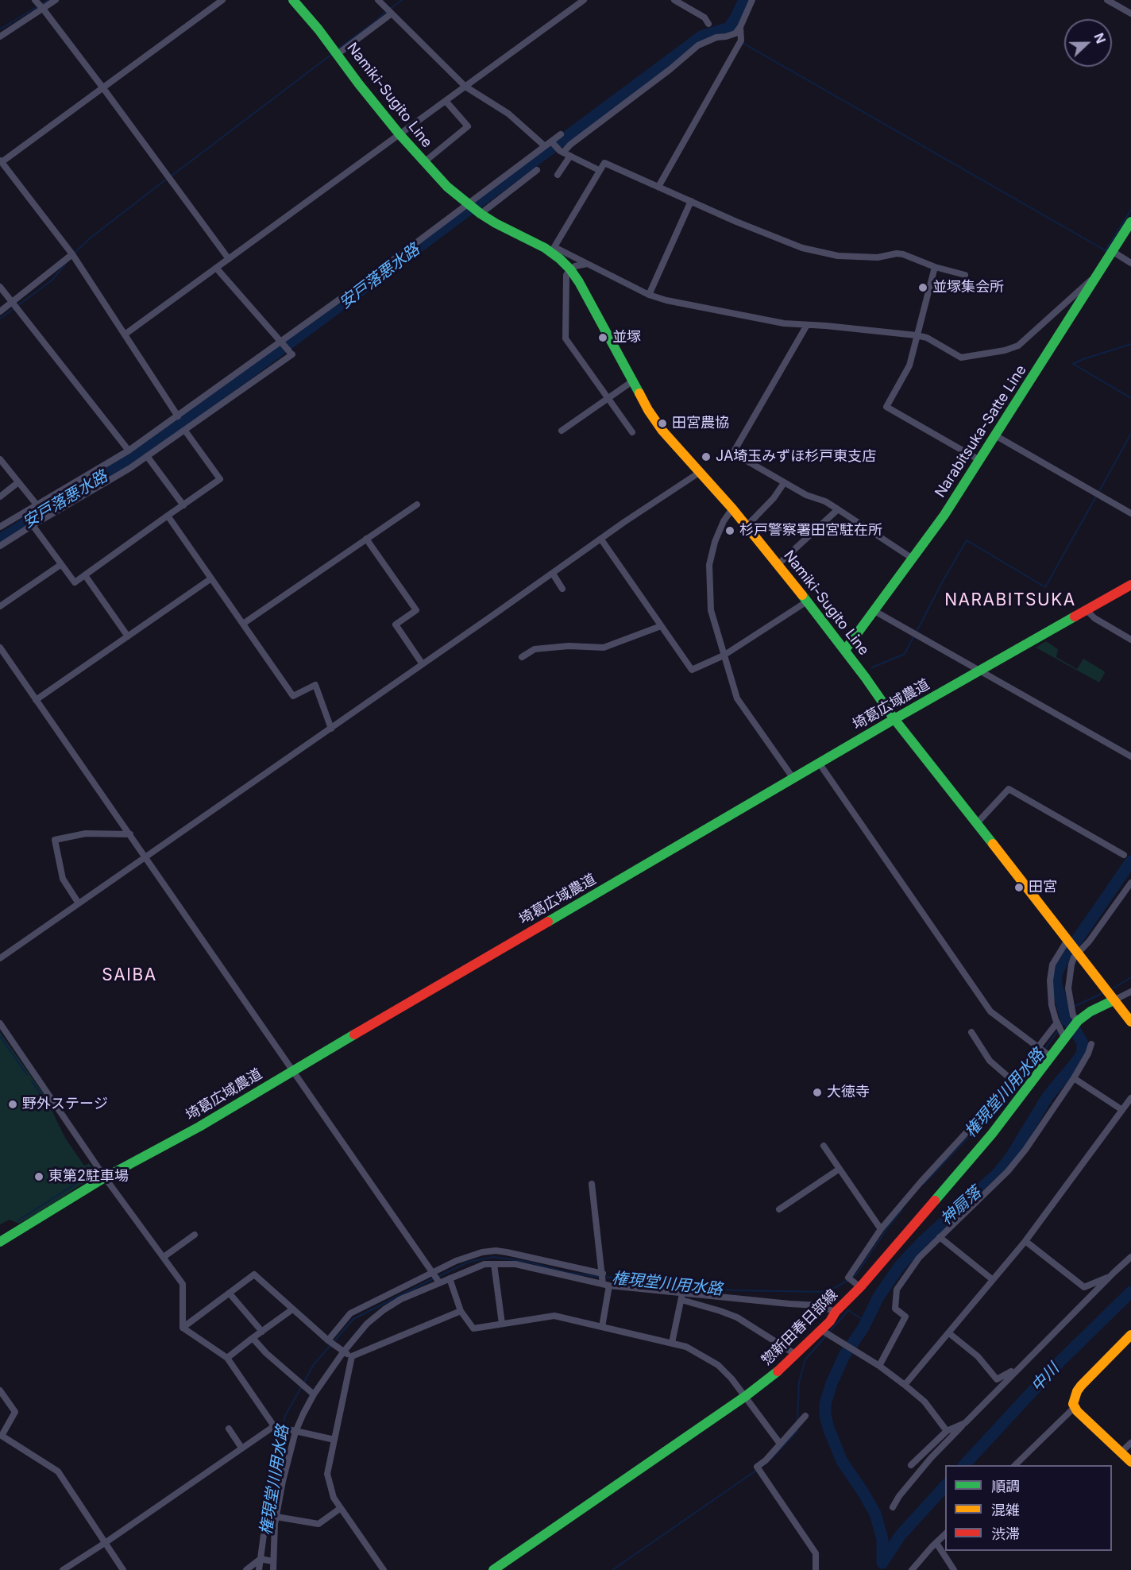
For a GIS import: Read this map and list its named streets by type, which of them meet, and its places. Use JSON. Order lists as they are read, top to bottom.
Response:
{
  "streets": {
    "main road": [
      "Namiki-Sugito Line",
      "Narabitsuka-Satte Line",
      "埼葛広域農道",
      "惣新田春日部線"
    ]
  },
  "crossings": [
    ["Namiki-Sugito Line", "Narabitsuka-Satte Line"],
    ["Namiki-Sugito Line", "埼葛広域農道"]
  ],
  "districts": ["NARABITSUKA", "SAIBA"],
  "water": [
    "安戸落悪水路",
    "権現堂川用水路",
    "神扇落",
    "中川"
  ],
  "places": [
    "並塚集会所",
    "並塚",
    "田宮農協",
    "JA埼玉みずほ杉戸東支店",
    "杉戸警察署田宮駐在所",
    "田宮",
    "大徳寺",
    "野外ステージ",
    "東第2駐車場"
  ],
  "legend": ["順調", "混雑", "渋滞"],
  "north": "right"
}
